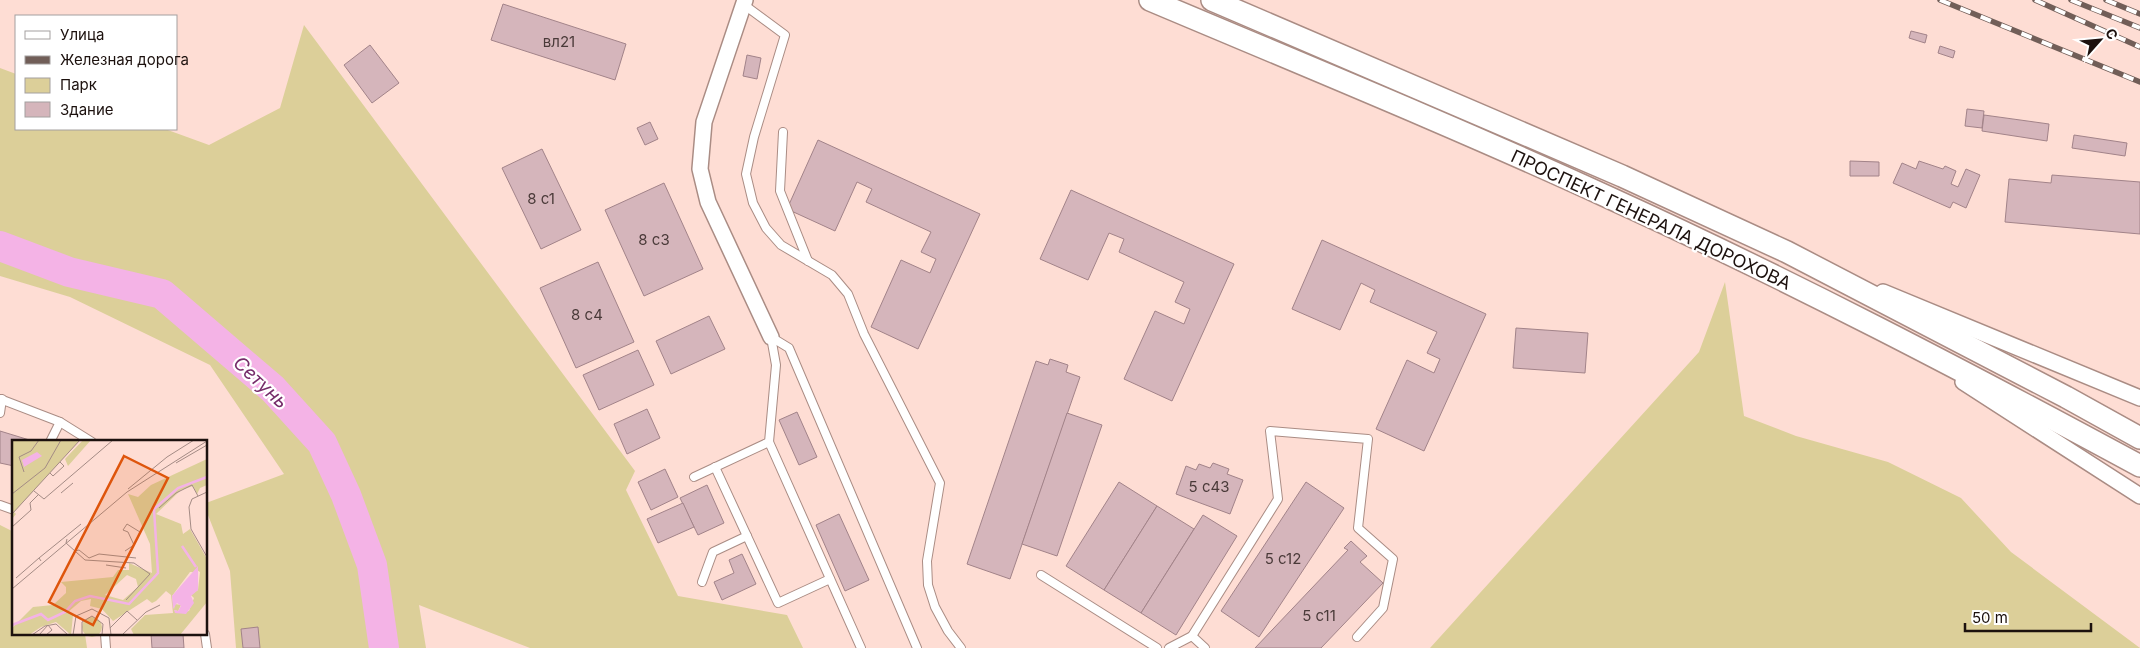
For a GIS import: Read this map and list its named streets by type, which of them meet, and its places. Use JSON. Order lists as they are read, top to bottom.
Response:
{
  "streets": {
    "main road": ["ПРОСПЕКТ ГЕНЕРАЛА ДОРОХОВА"]
  },
  "water": ["Сетунь"],
  "house_numbers": [
    "вл21",
    "8 с1",
    "8 с3",
    "8 с4",
    "5 с43",
    "5 с12",
    "5 с11"
  ],
  "legend": [
    "Улица",
    "Железная дорога",
    "Парк",
    "Здание"
  ],
  "scale_bar": "50 m",
  "north": "top right"
}
